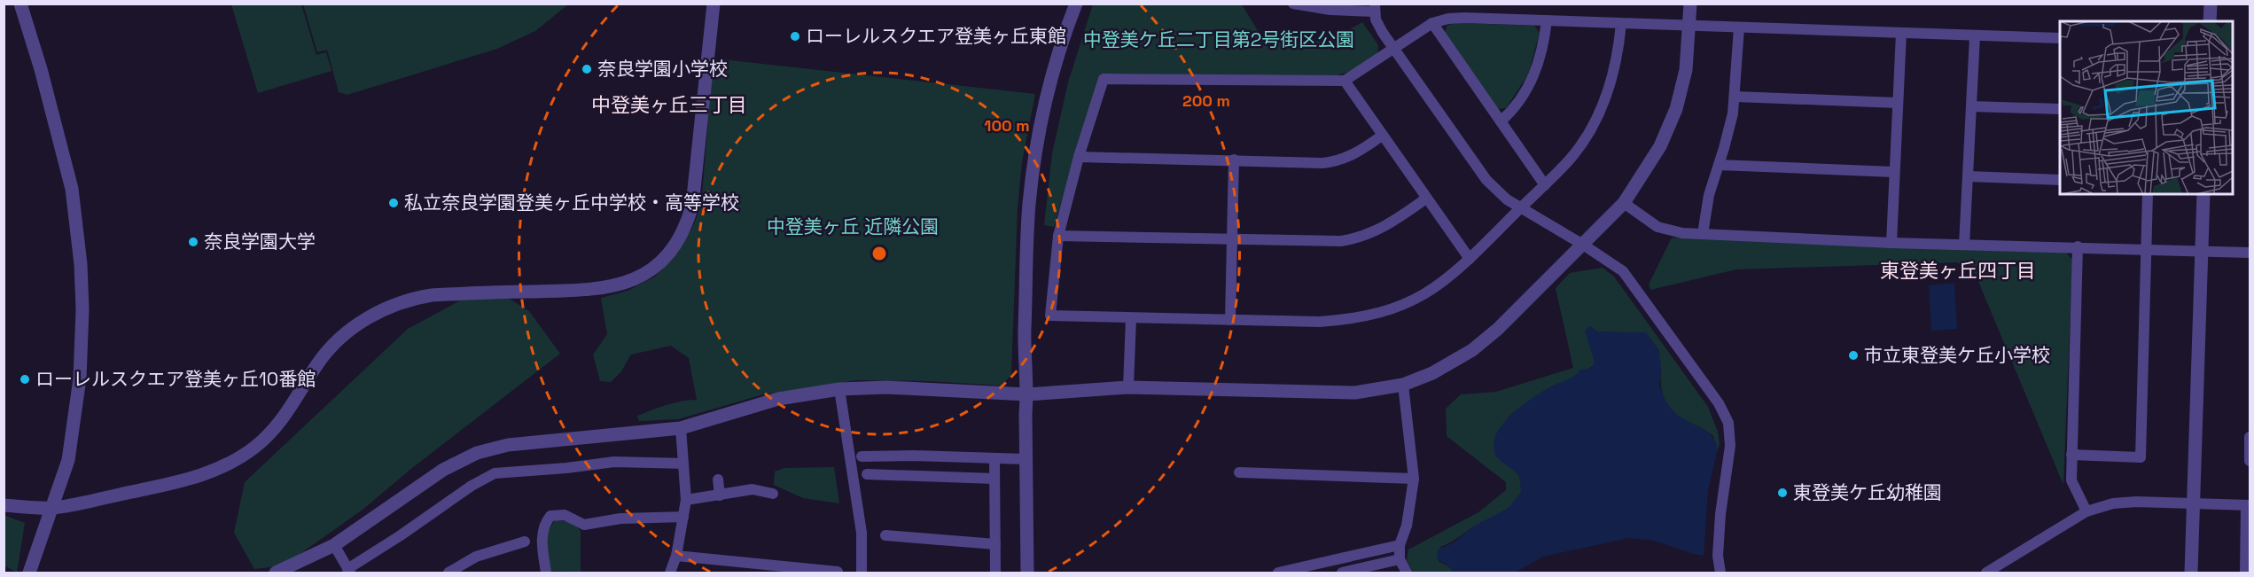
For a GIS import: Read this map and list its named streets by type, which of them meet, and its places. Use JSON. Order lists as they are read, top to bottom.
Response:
{
  "districts": ["中登美ヶ丘三丁目", "東登美ヶ丘四丁目"],
  "parks": ["中登美ケ丘二丁目第2号街区公園", "中登美ヶ丘 近隣公園"],
  "places": [
    "ローレルスクエア登美ヶ丘東館",
    "奈良学園小学校",
    "私立奈良学園登美ヶ丘中学校・高等学校",
    "奈良学園大学",
    "市立東登美ケ丘小学校",
    "ローレルスクエア登美ヶ丘10番館",
    "東登美ケ丘幼稚園"
  ],
  "rings": ["200 m", "100 m"]
}
